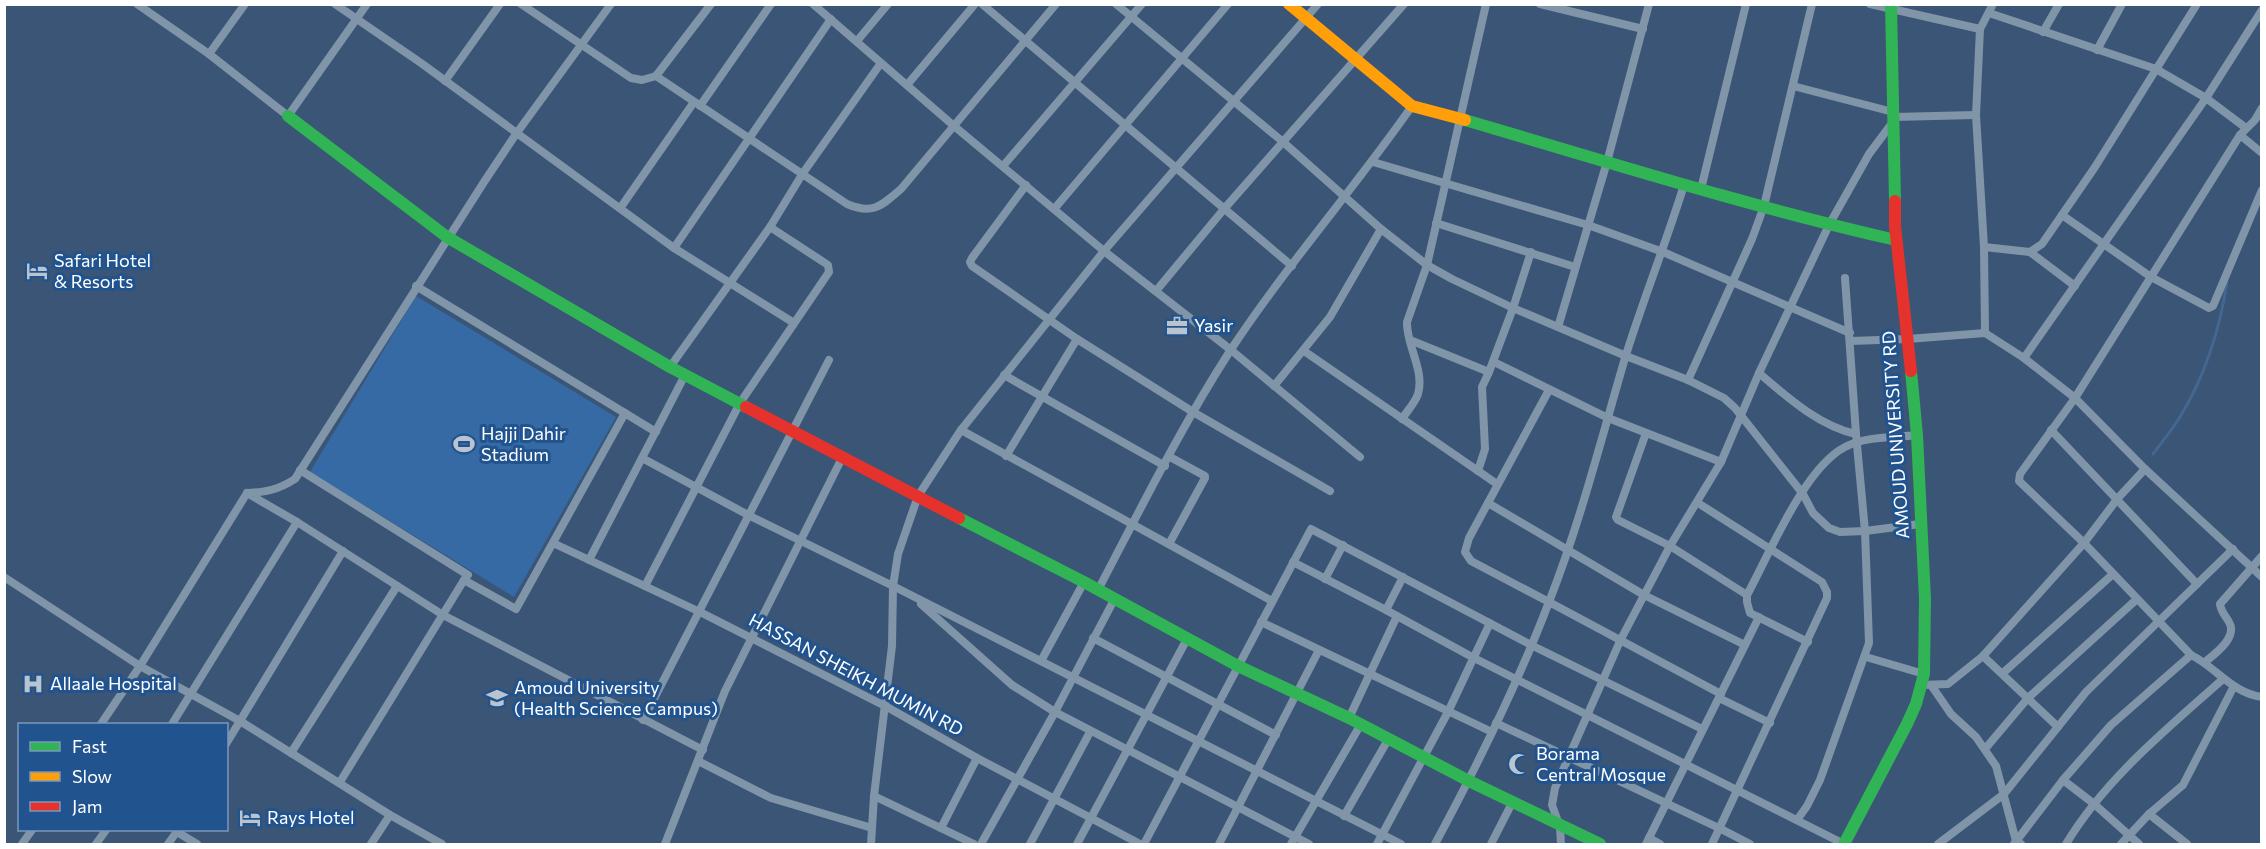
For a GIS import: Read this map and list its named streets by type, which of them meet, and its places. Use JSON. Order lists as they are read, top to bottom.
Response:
{
  "streets": {
    "street": ["AMOUD UNIVERSITY RD", "HASSAN SHEIKH MUMIN RD"]
  },
  "places": {
    "hotel": ["Safari Hotel & Resorts", "Rays Hotel"],
    "office": ["Yasir"],
    "sports": ["Hajji Dahir Stadium"],
    "hospital": ["Allaale Hospital"],
    "school or university": ["Amoud University (Health Science Campus)"],
    "mosque": ["Borama Central Mosque"]
  },
  "legend": ["Fast", "Slow", "Jam"]
}
